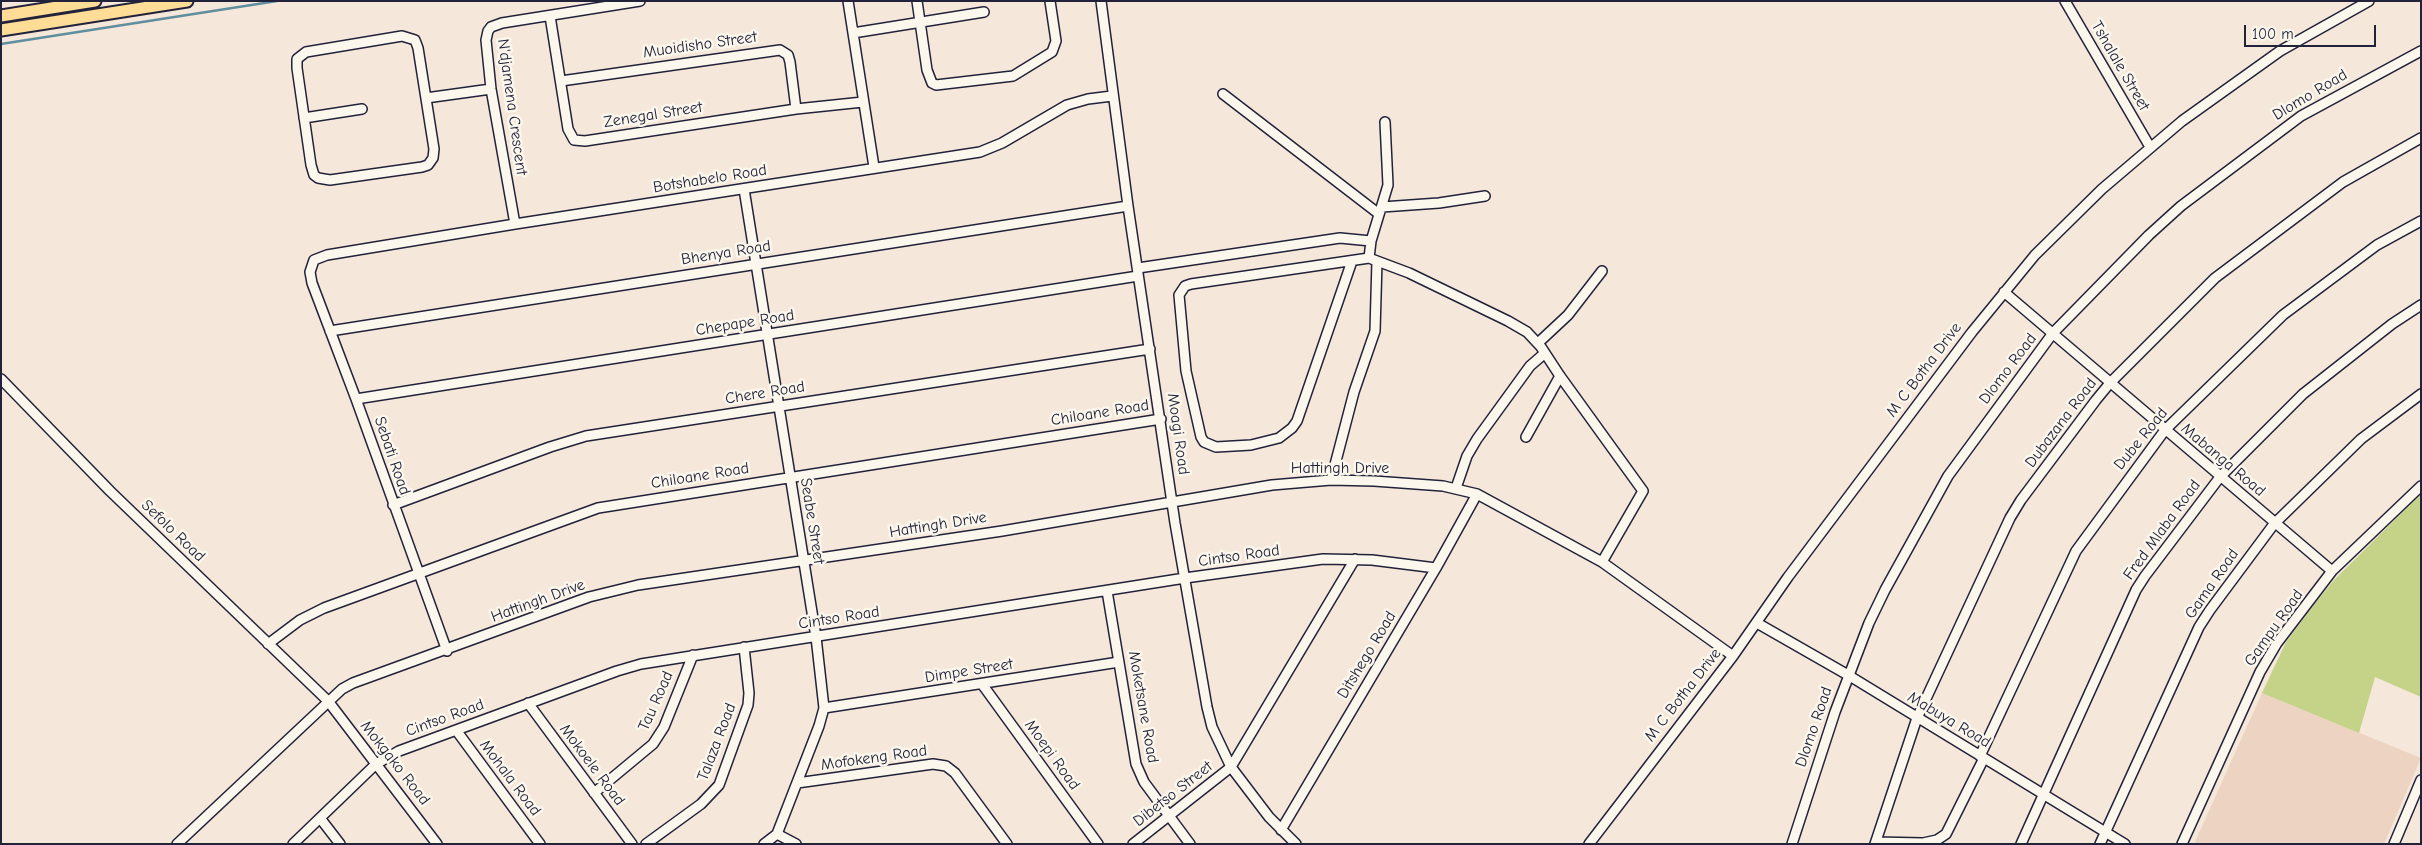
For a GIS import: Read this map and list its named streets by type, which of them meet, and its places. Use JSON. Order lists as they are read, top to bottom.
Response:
{
  "streets": {
    "street": [
      "Muoidisho Street",
      "Tshalale Street",
      "Dlomo Road",
      "N'djamena Crescent",
      "Zenegal Street",
      "Botshabelo Road",
      "Bhenya Road",
      "Chepape Road",
      "M C Botha Drive",
      "Chere Road",
      "Chiloane Road",
      "Dubazana Road",
      "Moagi Road",
      "Dube Road",
      "Sebati Road",
      "Mabanga Road",
      "Hattingh Drive",
      "Seabe Street",
      "Fred Mlaba Road",
      "Sefolo Road",
      "Cintso Road",
      "Gama Road",
      "Gampu Road",
      "Ditshego Road",
      "Dimpe Street",
      "Tau Road",
      "Moketsane Road",
      "Mabuya Road",
      "Talaza Road",
      "Moepi Road",
      "Mofokeng Road",
      "Mokgako Road",
      "Mokoele Road",
      "Mohala Road",
      "Dibetso Street"
    ]
  },
  "crossings": [
    ["Muoidisho Street", "Zenegal Street"],
    ["Tshalale Street", "M C Botha Drive"],
    ["Dlomo Road", "Mabanga Road"],
    ["Dlomo Road", "Mabuya Road"],
    ["N'djamena Crescent", "Zenegal Street"],
    ["N'djamena Crescent", "Botshabelo Road"],
    ["Botshabelo Road", "Moagi Road"],
    ["Botshabelo Road", "Sebati Road"],
    ["Botshabelo Road", "Seabe Street"],
    ["Bhenya Road", "Moagi Road"],
    ["Bhenya Road", "Sebati Road"],
    ["Bhenya Road", "Seabe Street"],
    ["Chepape Road", "Moagi Road"],
    ["Chepape Road", "Sebati Road"],
    ["Chepape Road", "Seabe Street"],
    ["M C Botha Drive", "Mabanga Road"],
    ["M C Botha Drive", "Hattingh Drive"],
    ["M C Botha Drive", "Mabuya Road"],
    ["Chere Road", "Moagi Road"],
    ["Chere Road", "Sebati Road"],
    ["Chere Road", "Seabe Street"],
    ["Chiloane Road", "Moagi Road"],
    ["Chiloane Road", "Sebati Road"],
    ["Chiloane Road", "Seabe Street"],
    ["Chiloane Road", "Sefolo Road"],
    ["Dubazana Road", "Dube Road"],
    ["Dubazana Road", "Mabanga Road"],
    ["Dubazana Road", "Mabuya Road"],
    ["Moagi Road", "Hattingh Drive"],
    ["Moagi Road", "Cintso Road"],
    ["Moagi Road", "Ditshego Road"],
    ["Moagi Road", "Dibetso Street"],
    ["Dube Road", "Mabanga Road"],
    ["Dube Road", "Mabuya Road"],
    ["Sebati Road", "Hattingh Drive"],
    ["Mabanga Road", "Fred Mlaba Road"],
    ["Mabanga Road", "Gama Road"],
    ["Mabanga Road", "Gampu Road"],
    ["Hattingh Drive", "Seabe Street"],
    ["Hattingh Drive", "Sefolo Road"],
    ["Hattingh Drive", "Ditshego Road"],
    ["Hattingh Drive", "Mokgako Road"],
    ["Seabe Street", "Cintso Road"],
    ["Seabe Street", "Dimpe Street"],
    ["Seabe Street", "Mofokeng Road"],
    ["Fred Mlaba Road", "Mabuya Road"],
    ["Sefolo Road", "Mokgako Road"],
    ["Cintso Road", "Ditshego Road"],
    ["Cintso Road", "Tau Road"],
    ["Cintso Road", "Moketsane Road"],
    ["Cintso Road", "Talaza Road"],
    ["Cintso Road", "Mokgako Road"],
    ["Cintso Road", "Mokoele Road"],
    ["Cintso Road", "Mohala Road"],
    ["Gama Road", "Mabuya Road"],
    ["Dimpe Street", "Moketsane Road"],
    ["Dimpe Street", "Moepi Road"],
    ["Tau Road", "Mokoele Road"],
    ["Moketsane Road", "Dibetso Street"]
  ],
  "scale_bar": "100 m"
}
